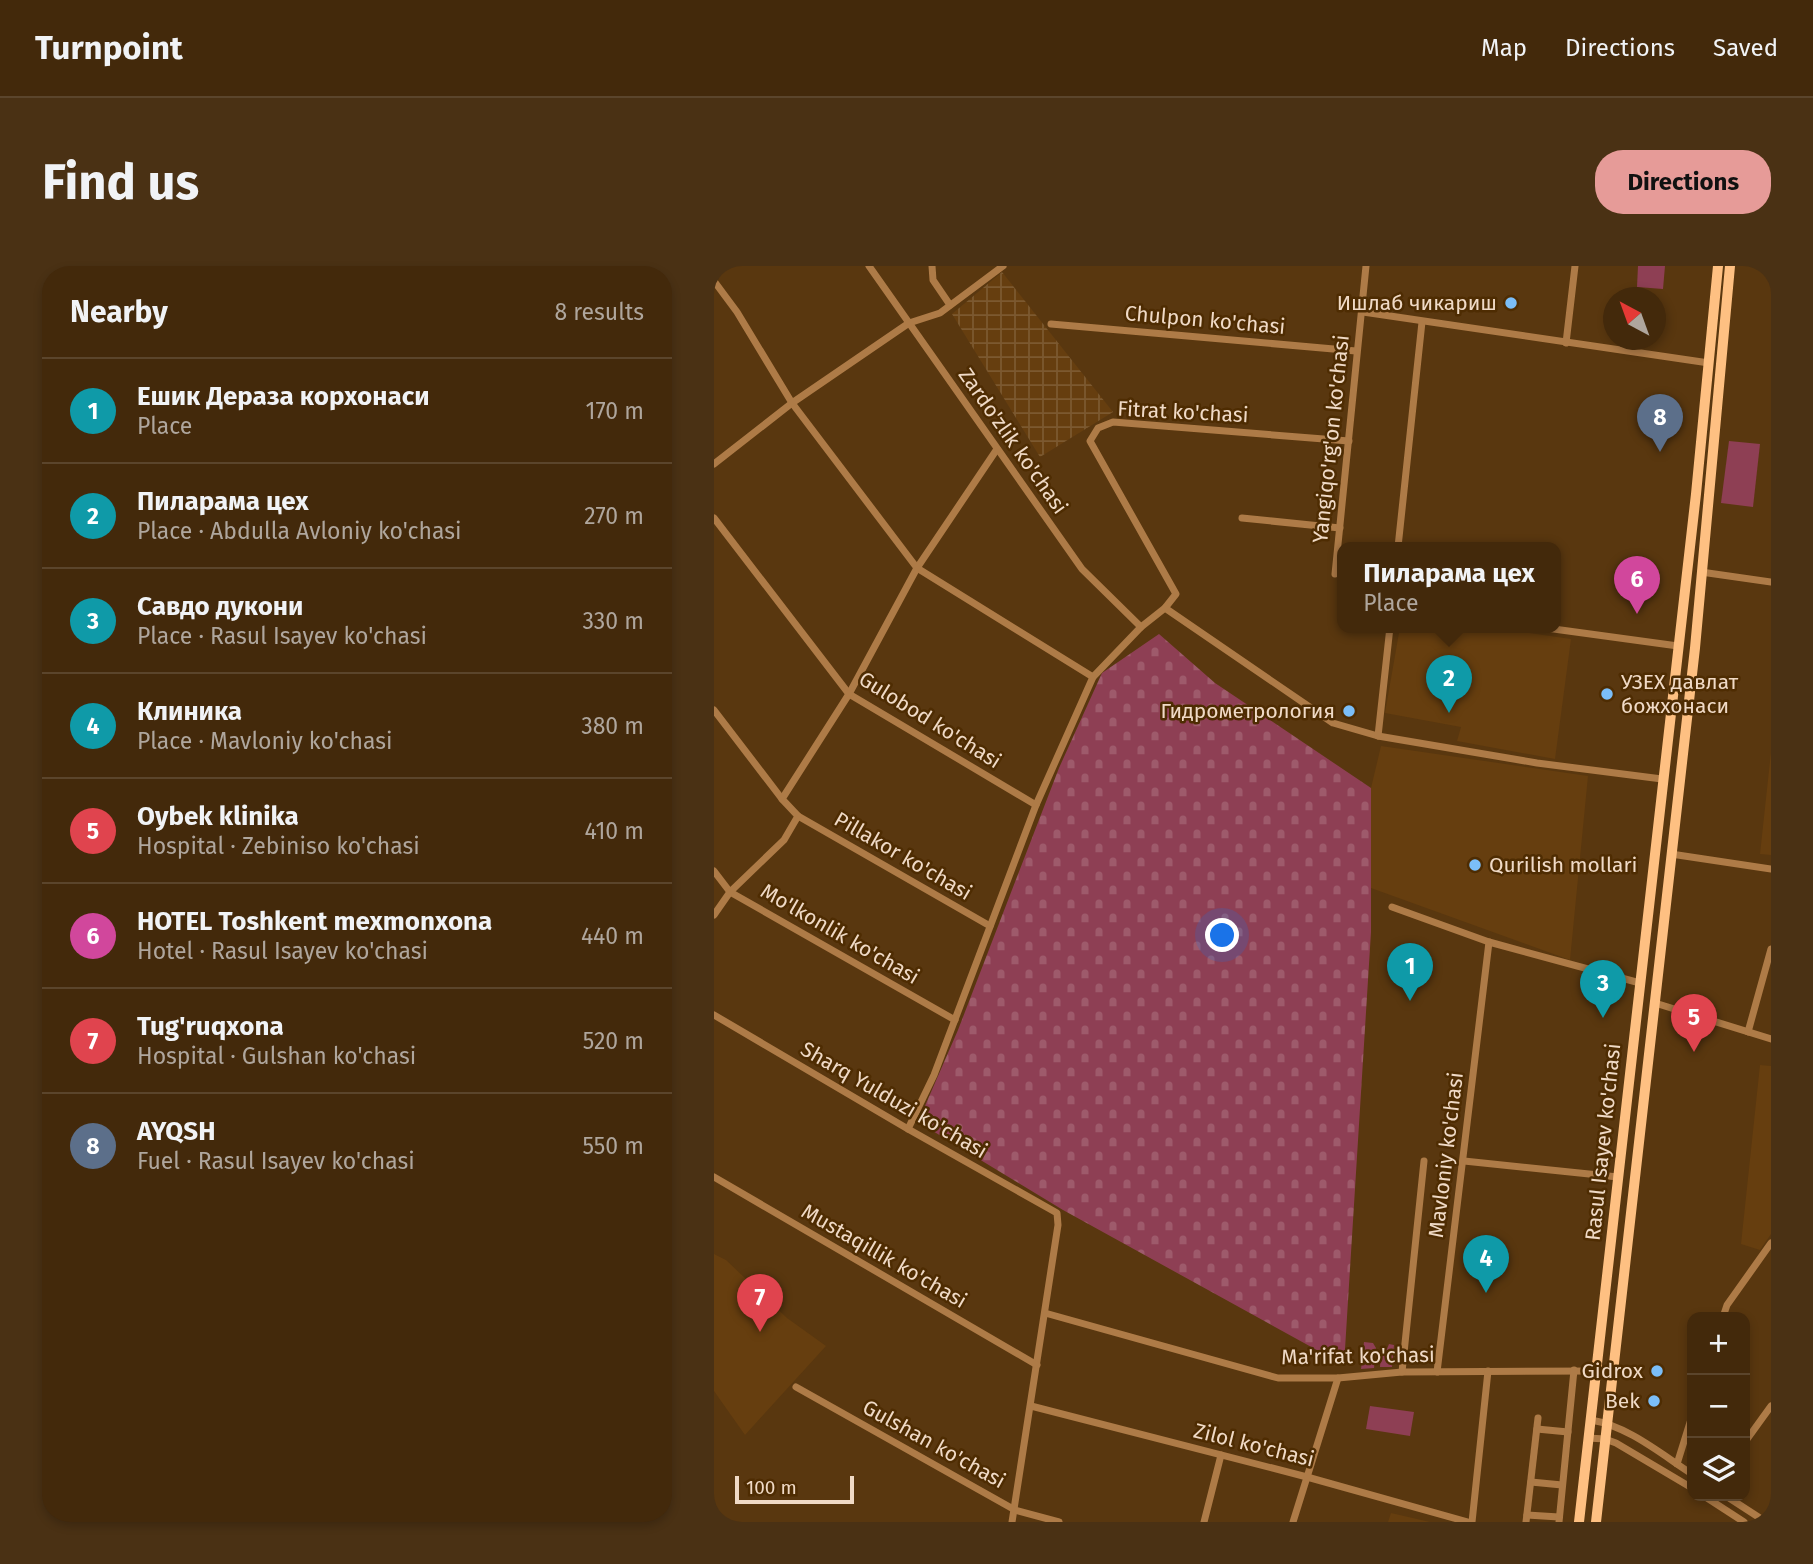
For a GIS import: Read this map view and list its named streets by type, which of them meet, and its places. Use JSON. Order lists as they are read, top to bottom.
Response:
{
  "streets": {
    "main road": ["Rasul Isayev ko'chasi"],
    "street": [
      "Chulpon ko'chasi",
      "Fitrat ko'chasi",
      "Yangiqo'rg'on ko'chasi",
      "Zardo'zlik ko'chasi",
      "Gulobod ko'chasi",
      "Pillakor ko'chasi",
      "Mo'lkonlik ko'chasi",
      "Sharq Yulduzi ko'chasi",
      "Mavloniy ko'chasi",
      "Mustaqillik ko'chasi",
      "Ma'rifat ko'chasi",
      "Gulshan ko'chasi",
      "Zilol ko'chasi"
    ]
  },
  "crossings": [
    ["Chulpon ko'chasi", "Yangiqo'rg'on ko'chasi"],
    ["Fitrat ko'chasi", "Yangiqo'rg'on ko'chasi"],
    ["Sharq Yulduzi ko'chasi", "Ma'rifat ko'chasi"],
    ["Rasul Isayev ko'chasi", "Ma'rifat ko'chasi"],
    ["Mavloniy ko'chasi", "Ma'rifat ko'chasi"]
  ],
  "places": [
    "Ишлаб чикариш",
    "УЗЕХ давлат божхонаси",
    "Гидрометрология",
    "Qurilish mollari",
    "Gidrox",
    "Bek"
  ],
  "scale_bar": "100 m",
  "north": "top left",
  "page": {
    "header": "Turnpoint",
    "nav": ["Map", "Directions", "Saved"],
    "buttons": "Directions",
    "title": "Find us",
    "heading": ["Nearby", "8 results"],
    "list": [
      {
        "mark": "1",
        "name": "Ешик Дераза корхонаси",
        "note": "Place",
        "value": "170 m"
      },
      {
        "mark": "2",
        "name": "Пиларама цех",
        "note": "Place · Abdulla Avloniy ko'chasi",
        "value": "270 m"
      },
      {
        "mark": "3",
        "name": "Савдо дукони",
        "note": "Place · Rasul Isayev ko'chasi",
        "value": "330 m"
      },
      {
        "mark": "4",
        "name": "Клиника",
        "note": "Place · Mavloniy ko'chasi",
        "value": "380 m"
      },
      {
        "mark": "5",
        "name": "Oybek klinika",
        "note": "Hospital · Zebiniso ko'chasi",
        "value": "410 m"
      },
      {
        "mark": "6",
        "name": "HOTEL Toshkent mexmonxona",
        "note": "Hotel · Rasul Isayev ko'chasi",
        "value": "440 m"
      },
      {
        "mark": "7",
        "name": "Tug'ruqxona",
        "note": "Hospital · Gulshan ko'chasi",
        "value": "520 m"
      },
      {
        "mark": "8",
        "name": "AYQSH",
        "note": "Fuel · Rasul Isayev ko'chasi",
        "value": "550 m"
      }
    ],
    "pins": [
      "8",
      "6",
      "2",
      "1",
      "3",
      "5",
      "4",
      "7"
    ],
    "popup": ["Пиларама цех", "Place"],
    "map_buttons": ["+", "−"],
    "scale": "100 m"
  }
}
